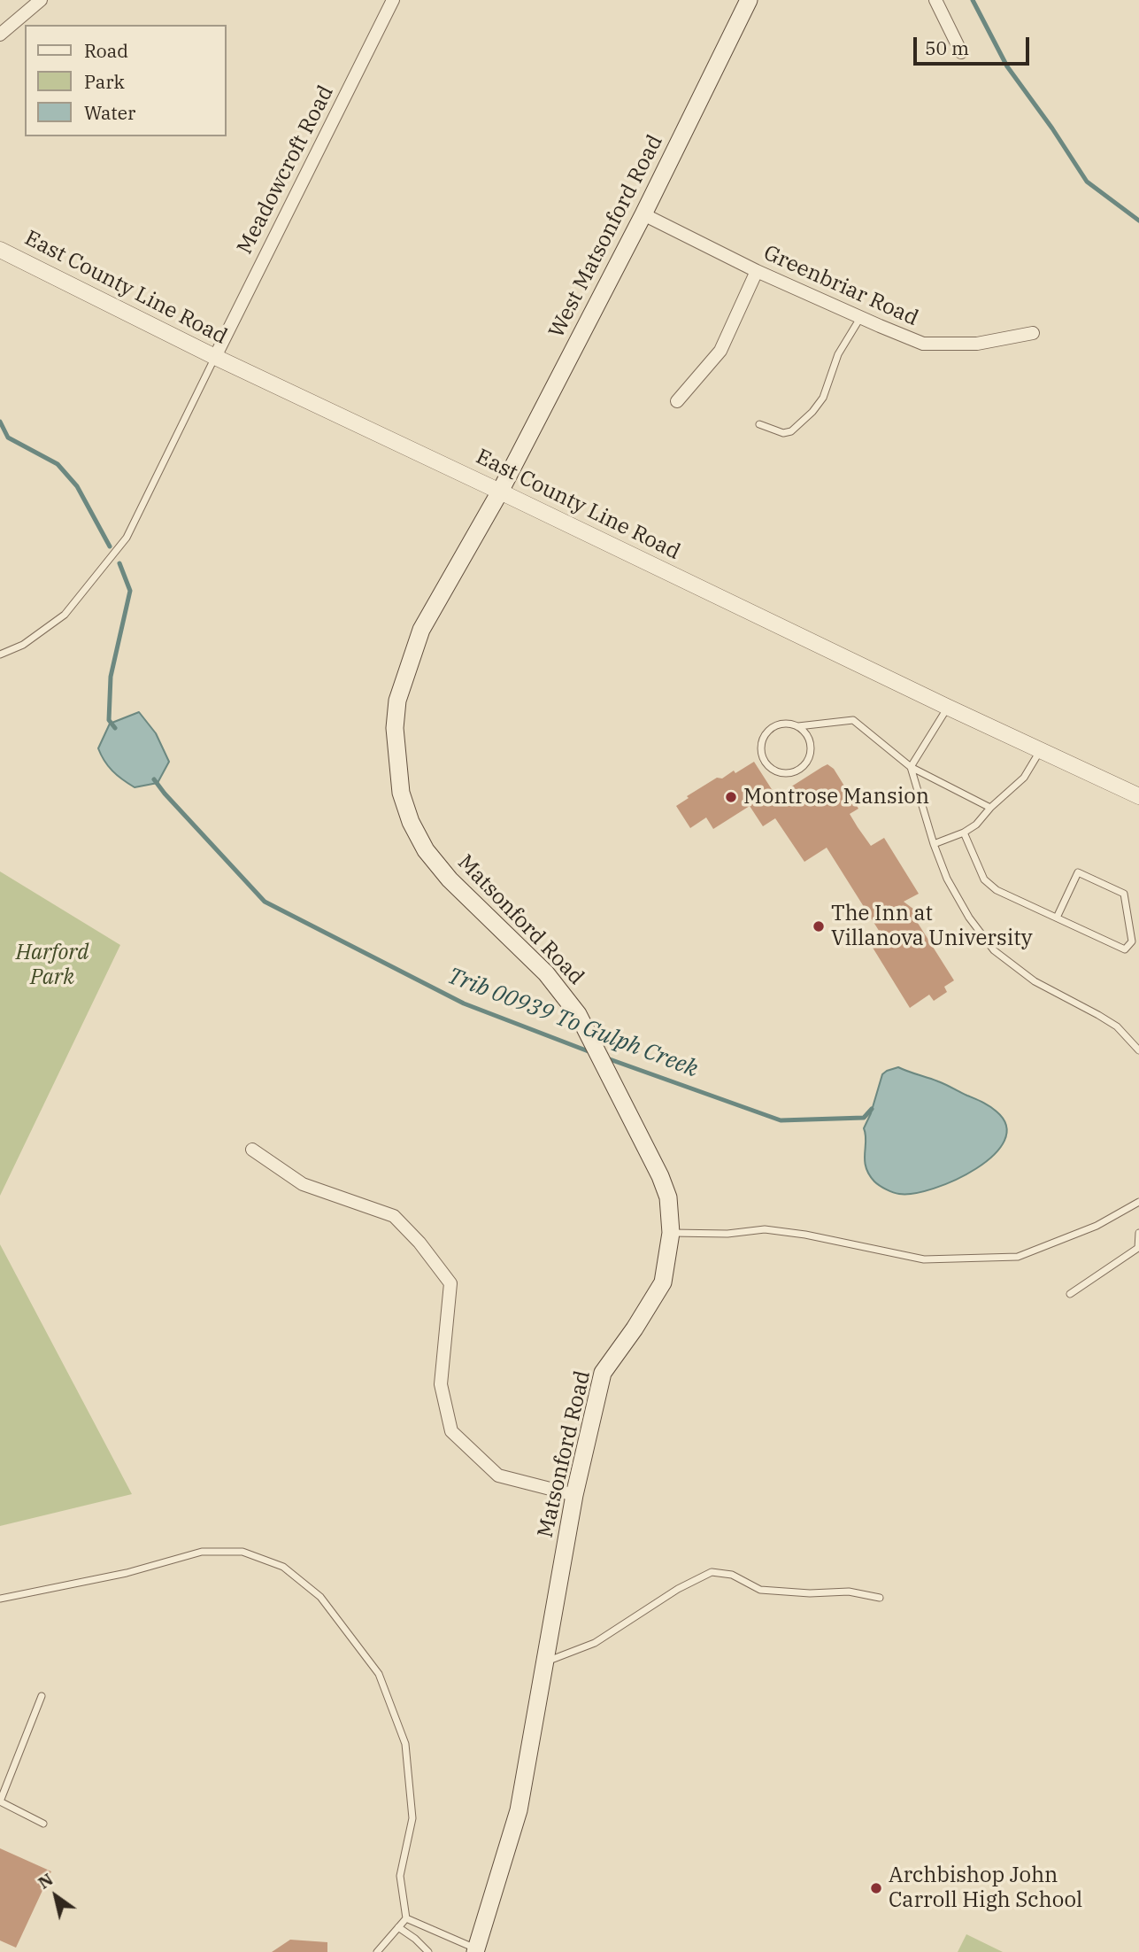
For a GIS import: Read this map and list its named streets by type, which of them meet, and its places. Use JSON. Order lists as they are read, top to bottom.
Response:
{
  "streets": {
    "main road": ["West Matsonford Road", "Matsonford Road"],
    "street": ["Meadowcroft Road", "Greenbriar Road", "East County Line Road"]
  },
  "crossings": [
    ["Meadowcroft Road", "East County Line Road"],
    ["West Matsonford Road", "Greenbriar Road"],
    ["West Matsonford Road", "East County Line Road"],
    ["West Matsonford Road", "Matsonford Road"],
    ["East County Line Road", "Matsonford Road"]
  ],
  "water": ["Trib 00939 To Gulph Creek"],
  "parks": ["Harford Park"],
  "places": ["Montrose Mansion", "The Inn at Villanova University", "Archbishop John Carroll High School"],
  "legend": ["Road", "Park", "Water"],
  "scale_bar": "50 m",
  "north": "top left"
}
